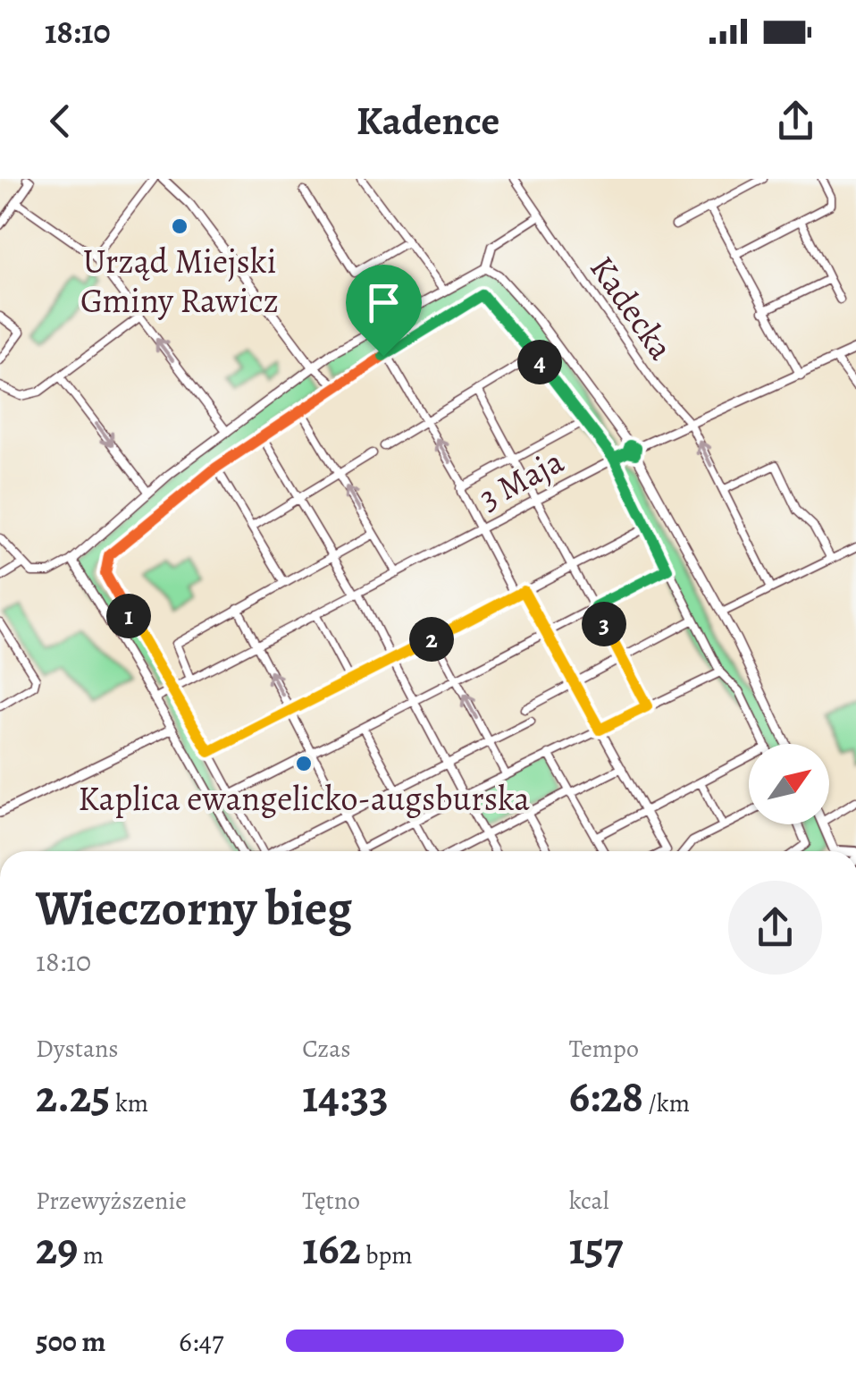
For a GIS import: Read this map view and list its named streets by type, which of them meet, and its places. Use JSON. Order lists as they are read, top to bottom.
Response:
{
  "streets": {
    "street": ["Kadecka", "3 Maja"]
  },
  "places": ["Urząd Miejski Gminy Rawicz", "Kaplica ewangelicko-augsburska"],
  "north": "top right",
  "page": {
    "status": "18:10",
    "header": "Kadence",
    "pins": [
      "4",
      "1",
      "3",
      "2"
    ],
    "heading": ["Wieczorny bieg", "18:10"],
    "stats": [
      ["Dystans", "2.25 km"],
      ["Czas", "14:33"],
      ["Tempo", "6:28 /km"],
      ["Przewyższenie", "29 m"],
      ["Tętno", "162 bpm"],
      ["kcal", "157"]
    ],
    "list": [
      {
        "name": "500 m",
        "note": "6:47"
      }
    ]
  }
}
